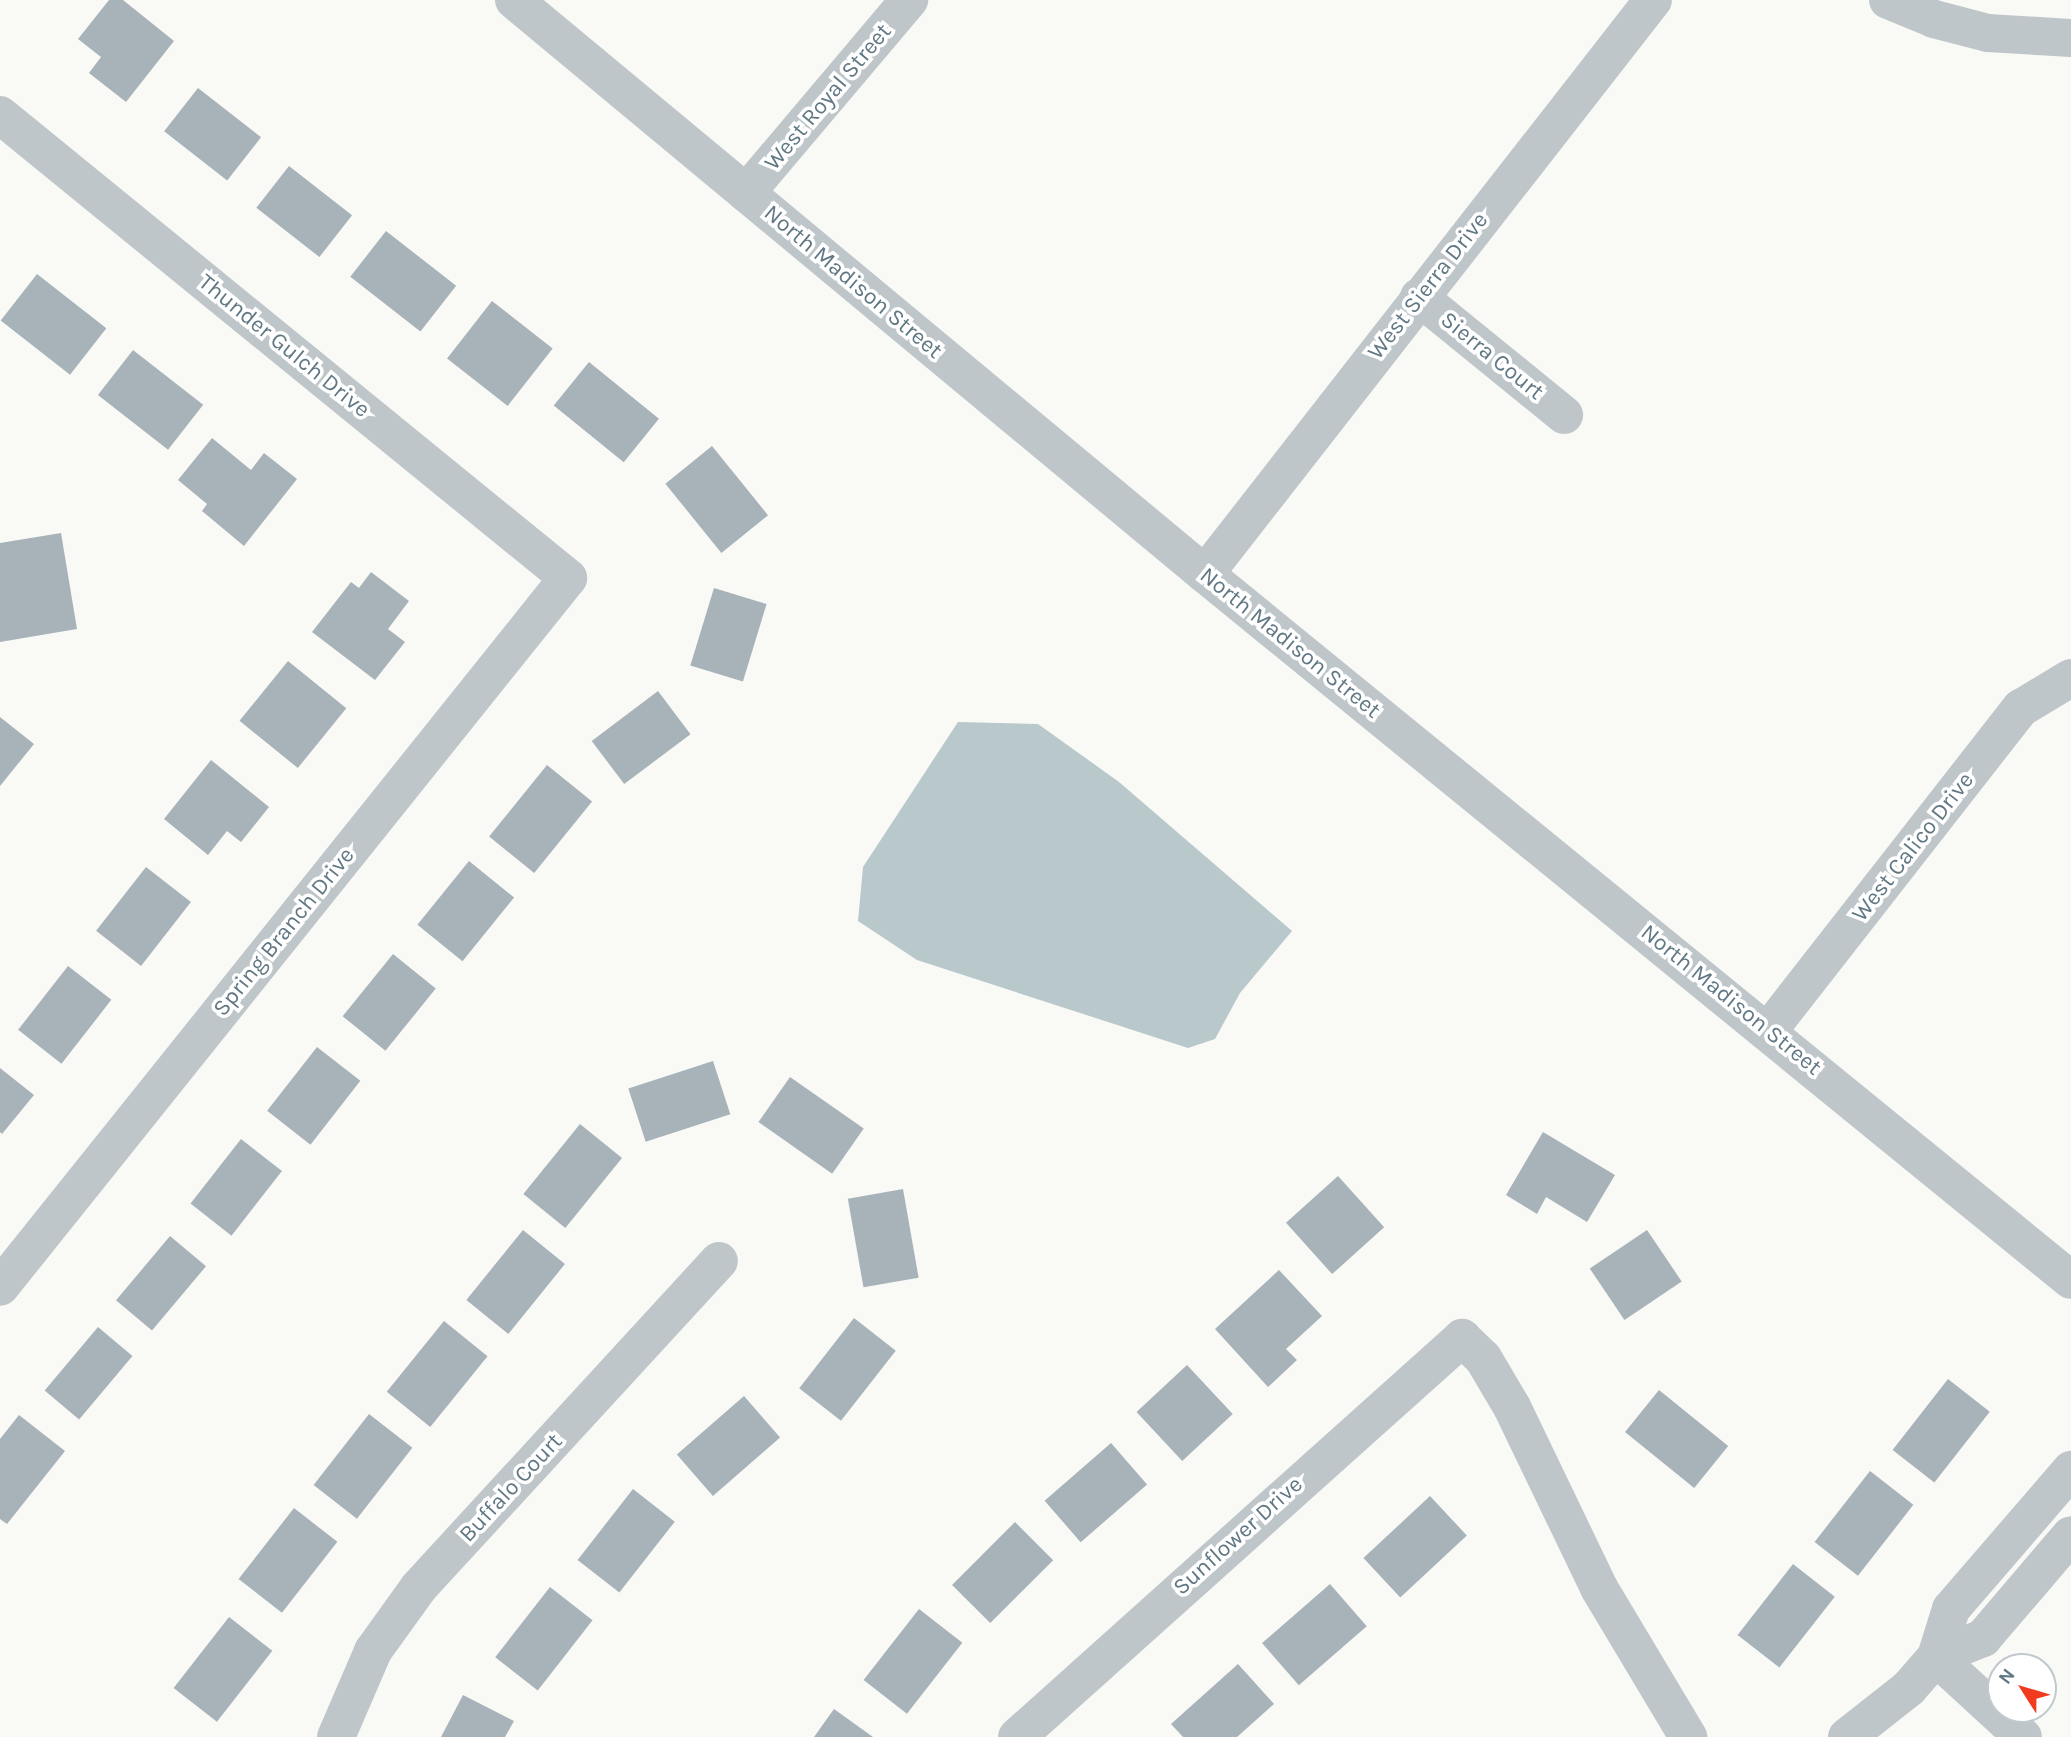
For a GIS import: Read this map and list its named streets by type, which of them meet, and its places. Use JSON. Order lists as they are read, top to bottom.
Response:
{
  "streets": {
    "street": [
      "West Royal Street",
      "North Madison Street",
      "West Sierra Drive",
      "Thunder Gulch Drive",
      "Sierra Court",
      "West Calico Drive",
      "Spring Branch Drive",
      "Buffalo Court",
      "Sunflower Drive"
    ]
  },
  "crossings": [
    ["West Royal Street", "North Madison Street"],
    ["North Madison Street", "West Sierra Drive"],
    ["North Madison Street", "West Calico Drive"],
    ["West Sierra Drive", "Sierra Court"],
    ["Thunder Gulch Drive", "Spring Branch Drive"]
  ],
  "north": "top left"
}
